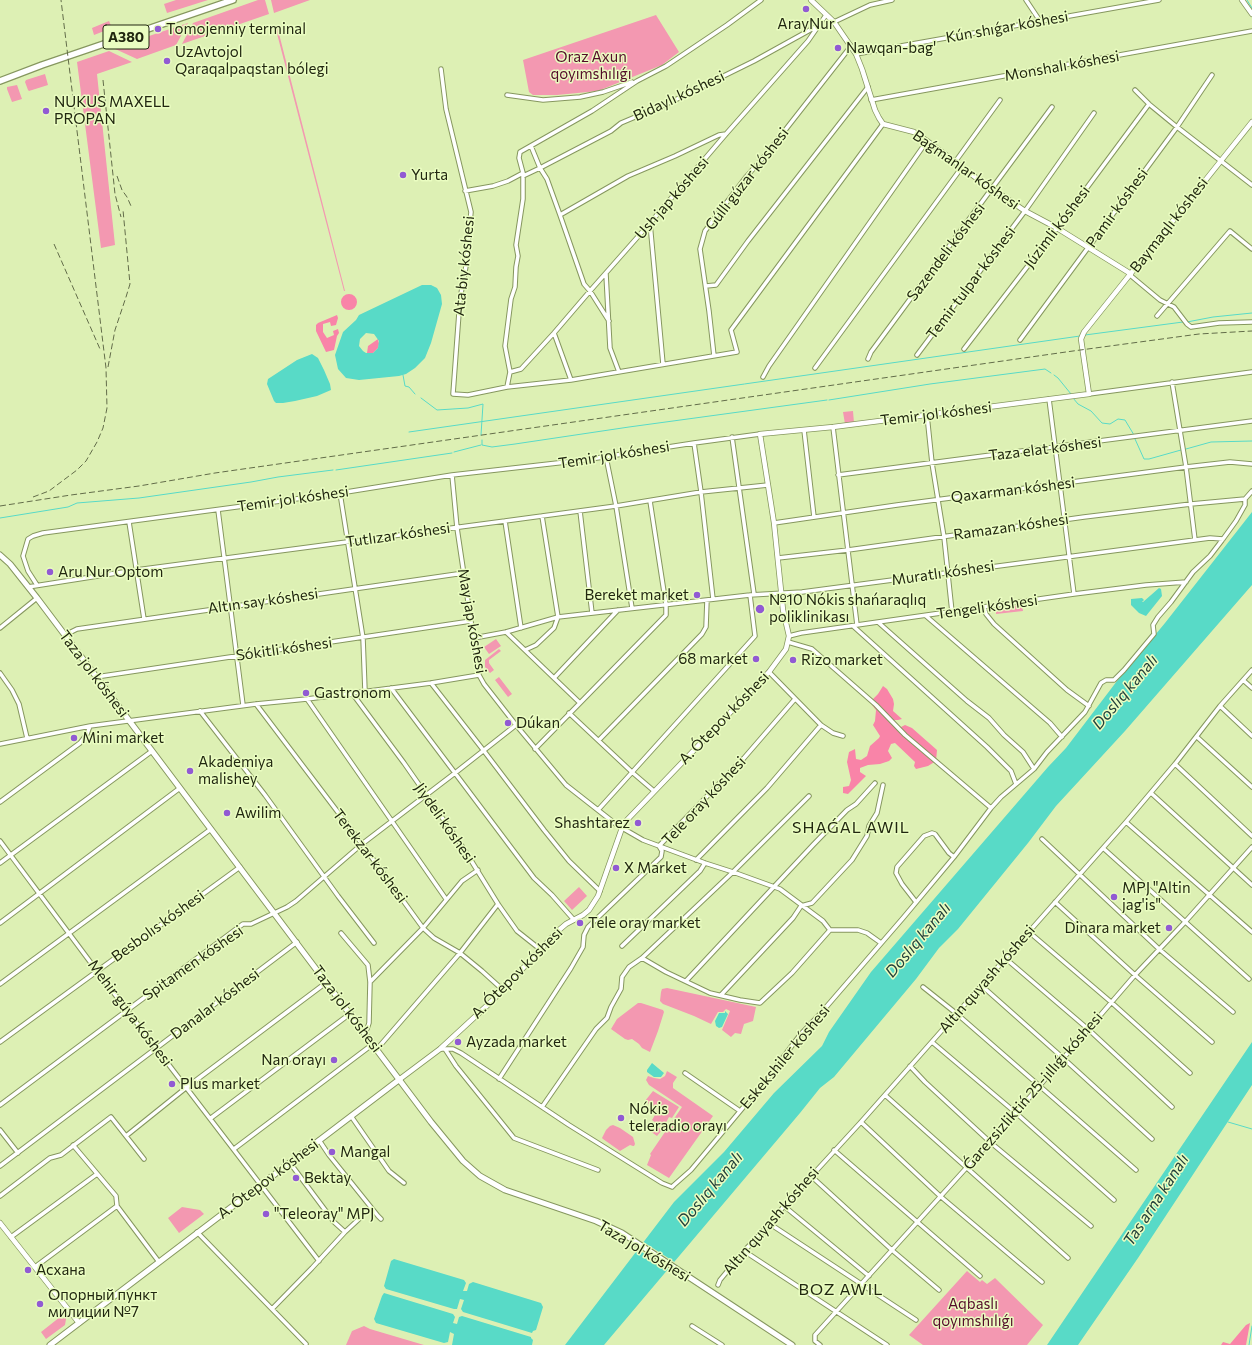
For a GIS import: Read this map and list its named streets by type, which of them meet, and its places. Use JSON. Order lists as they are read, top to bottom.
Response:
{
  "streets": {
    "highway": ["A380"],
    "main road": ["Taza jol kóshesi", "A. Ótepov kóshesi"],
    "street": [
      "Kún shıǵar kóshesi",
      "Monshalı kóshesi",
      "Bidaylı kóshesi",
      "Baǵmanlar kóshesi",
      "Gúlli gúzar kóshesi",
      "Ush jap kóshesi",
      "Pamir kóshesi",
      "Baymaqlı kóshesi",
      "Júzimli kóshesi",
      "Sazendeli kóshesi",
      "Ata biy kóshesi",
      "Temir tulpar kóshesi",
      "Temir jol kóshesi",
      "Taza elat kóshesi",
      "Qaxarman kóshesi",
      "Ramazan kóshesi",
      "Tutlızar kóshesi",
      "Muratlı kóshesi",
      "Altın say kóshesi",
      "Tengeli kóshesi",
      "May jap kóshesi",
      "Sókitli kóshesi",
      "Tele oray kóshesi",
      "Jiydeli kóshesi",
      "Terekzar kóshesi",
      "Besbolıs kóshesi",
      "Spitamen kóshesi",
      "Altın quyash kóshesi",
      "Danalar kóshesi",
      "Mehir gúyа kóshesi",
      "Eskekshiler kóshesi",
      "Ǵarezsizliktiń 25-jıllıǵı kóshesi"
    ]
  },
  "crossings": [
    ["Bidaylı kóshesi", "Ush jap kóshesi"],
    ["Bidaylı kóshesi", "Ata biy kóshesi"],
    ["Baǵmanlar kóshesi", "Pamir kóshesi"],
    ["Baǵmanlar kóshesi", "Baymaqlı kóshesi"],
    ["Baǵmanlar kóshesi", "Júzimli kóshesi"],
    ["Baǵmanlar kóshesi", "Sazendeli kóshesi"],
    ["Baǵmanlar kóshesi", "Temir tulpar kóshesi"],
    ["Baymaqlı kóshesi", "Temir jol kóshesi"],
    ["Temir jol kóshesi", "Tutlızar kóshesi"],
    ["Temir jol kóshesi", "May jap kóshesi"],
    ["Ramazan kóshesi", "Eskekshiler kóshesi"],
    ["Tutlızar kóshesi", "May jap kóshesi"],
    ["Tutlızar kóshesi", "Taza jol kóshesi"],
    ["Muratlı kóshesi", "May jap kóshesi"],
    ["Muratlı kóshesi", "Eskekshiler kóshesi"],
    ["Altın say kóshesi", "May jap kóshesi"],
    ["Altın say kóshesi", "Taza jol kóshesi"],
    ["Tengeli kóshesi", "A. Ótepov kóshesi"],
    ["Tengeli kóshesi", "Eskekshiler kóshesi"],
    ["May jap kóshesi", "Sókitli kóshesi"],
    ["May jap kóshesi", "A. Ótepov kóshesi"],
    ["May jap kóshesi", "Tele oray kóshesi"],
    ["May jap kóshesi", "Spitamen kóshesi"],
    ["Sókitli kóshesi", "Taza jol kóshesi"],
    ["Taza jol kóshesi", "A. Ótepov kóshesi"],
    ["Taza jol kóshesi", "Besbolıs kóshesi"],
    ["Taza jol kóshesi", "Spitamen kóshesi"],
    ["Taza jol kóshesi", "Danalar kóshesi"],
    ["A. Ótepov kóshesi", "Jiydeli kóshesi"],
    ["A. Ótepov kóshesi", "Terekzar kóshesi"],
    ["A. Ótepov kóshesi", "Mehir gúyа kóshesi"],
    ["Jiydeli kóshesi", "Spitamen kóshesi"],
    ["Terekzar kóshesi", "Spitamen kóshesi"],
    ["Besbolıs kóshesi", "Mehir gúyа kóshesi"],
    ["Spitamen kóshesi", "Mehir gúyа kóshesi"],
    ["Danalar kóshesi", "Mehir gúyа kóshesi"]
  ],
  "districts": ["SHAǴAL AWIL", "BOZ AWIL"],
  "water": ["Doslıq kanalı", "Tas arna kanalı"],
  "parks": ["Oraz Axun qoyımshılıǵı", "Aqbaslı qoyımshılıǵı"],
  "places": [
    "ArayNur",
    "Tomojenniy terminal",
    "Nawqan-bag'",
    "UzAvtojol Qaraqalpaqstan bólegi",
    "NUKUS MAXELL PROPAN",
    "Yurta",
    "Aru Nur Optom",
    "Bereket market",
    "№10 Nókis shańaraqlıq poliklinikası",
    "68 market",
    "Rizo market",
    "Gastronom",
    "Dúkan",
    "Mini market",
    "Akademiya malishey",
    "Awilim",
    "Shashtarez",
    "X Market",
    "MPJ \"Altin jag'is\"",
    "Tele oray market",
    "Dinara market",
    "Ayzada market",
    "Nan orayı",
    "Plus market",
    "Nókis teleradio orayı",
    "Mangal",
    "Bektay",
    "\"Teleoray\" MPJ",
    "Асхана",
    "Опорный пункт милиции №7"
  ]
}
